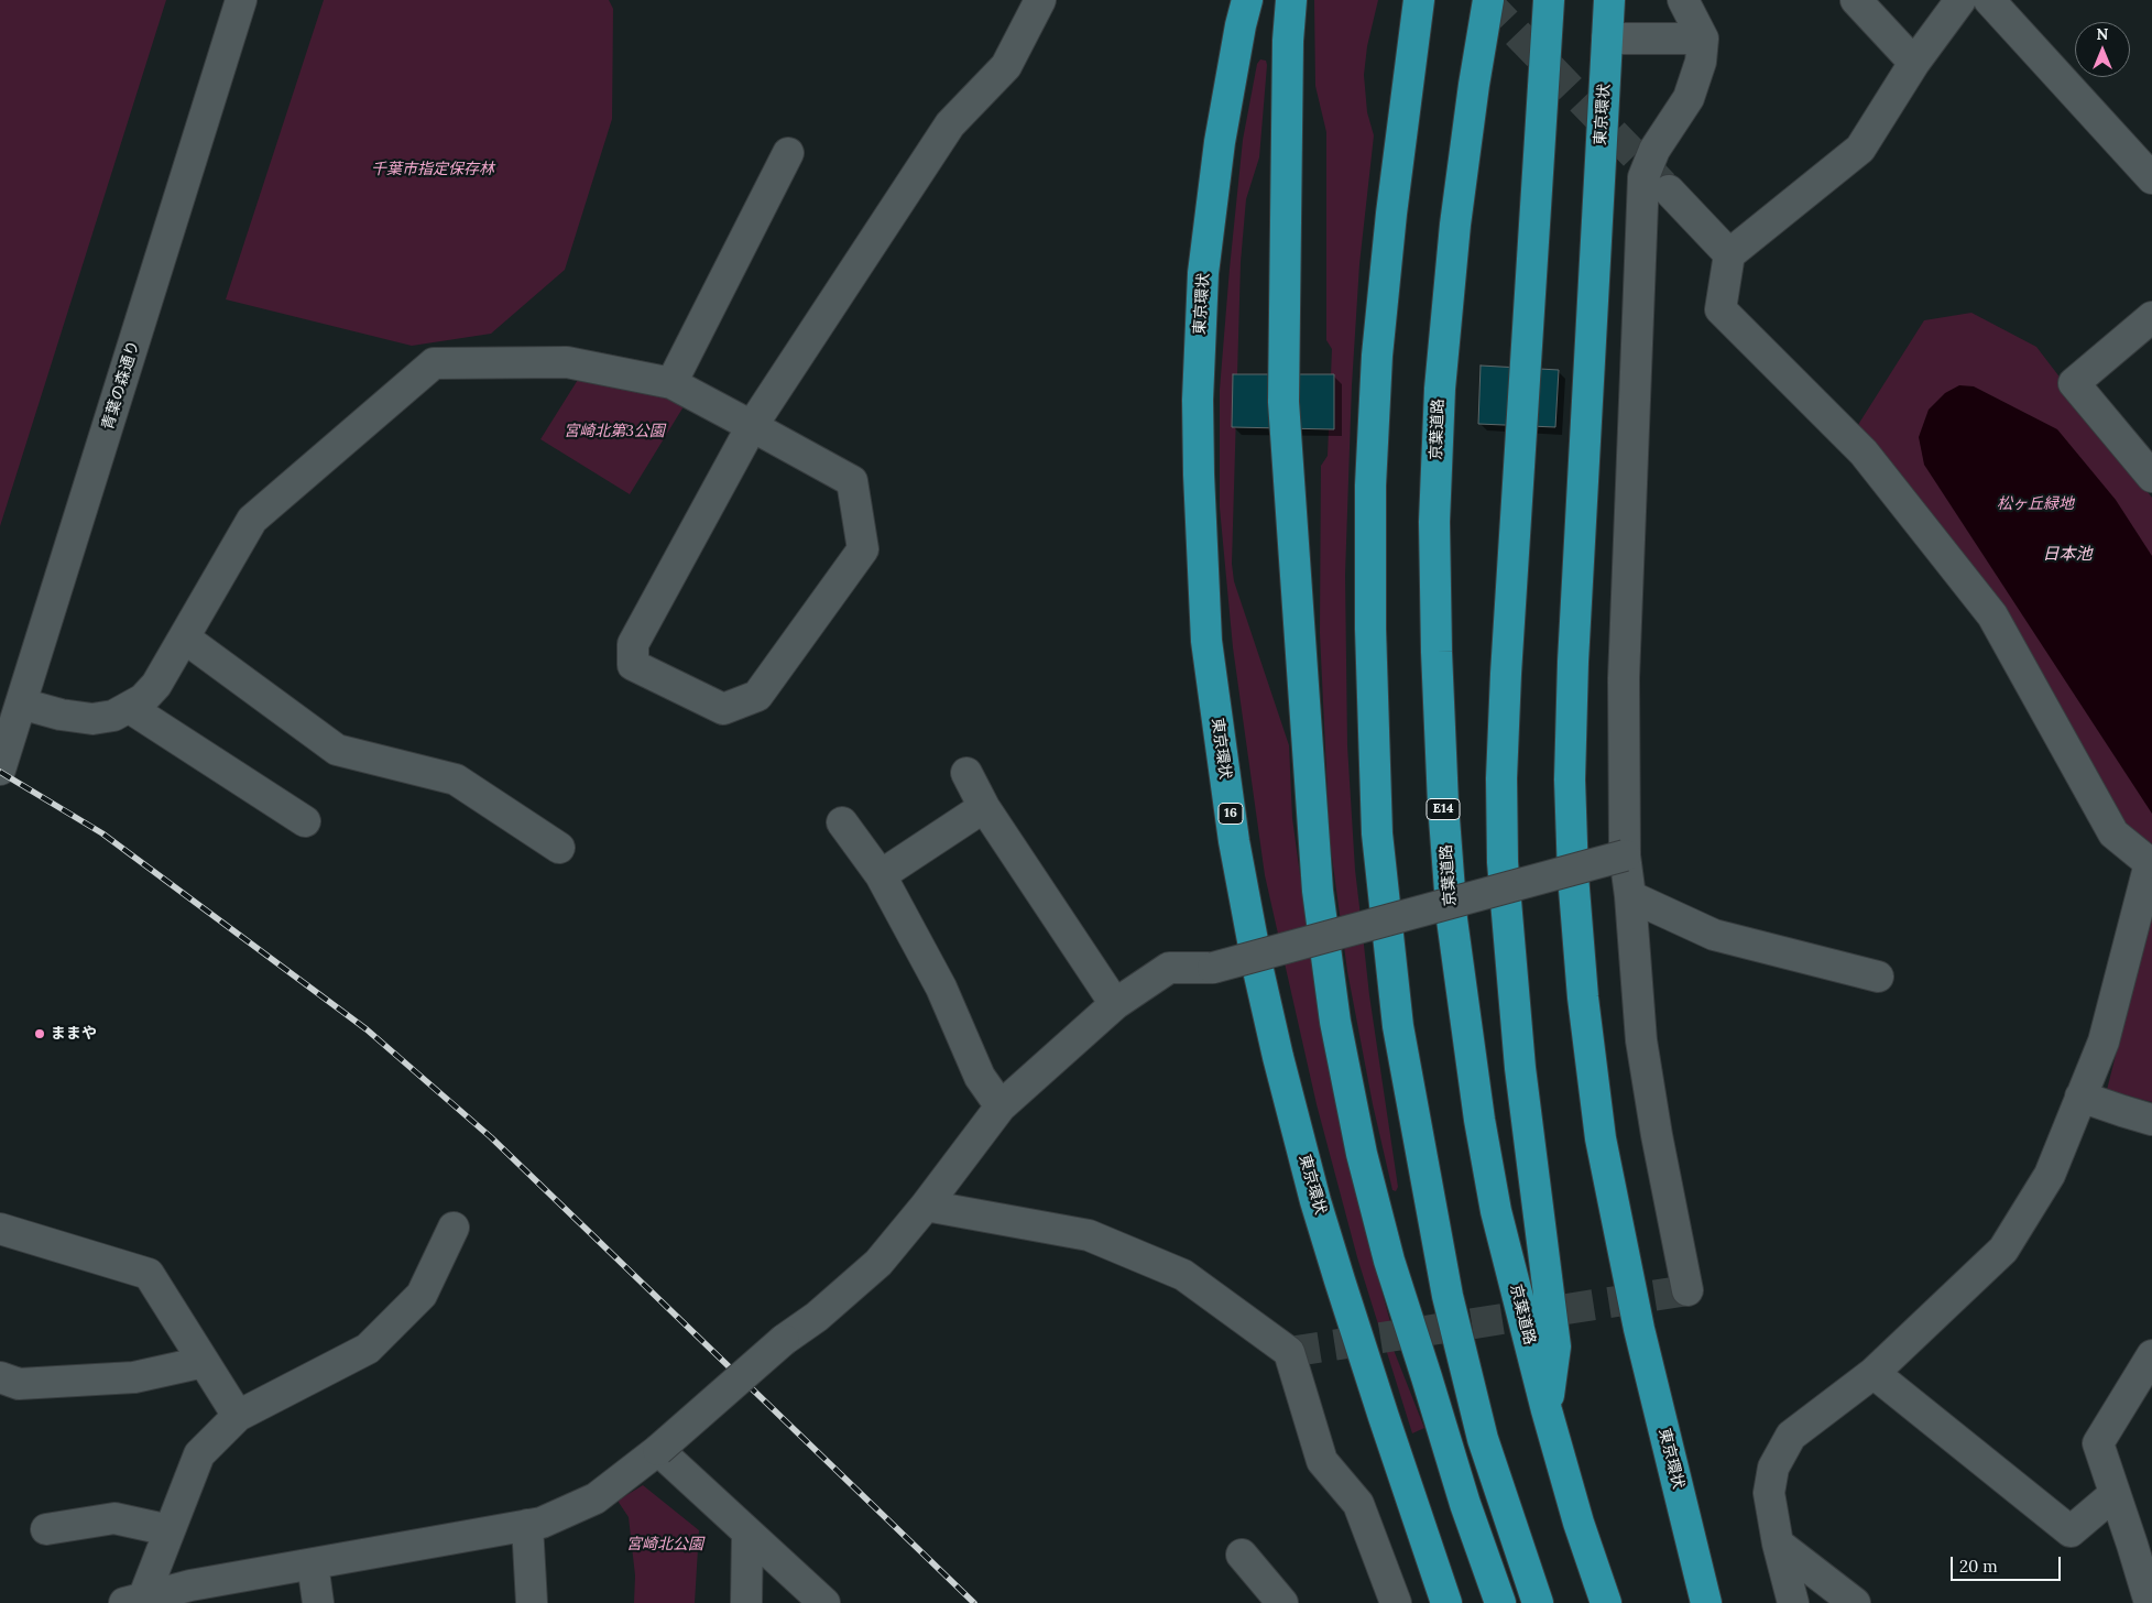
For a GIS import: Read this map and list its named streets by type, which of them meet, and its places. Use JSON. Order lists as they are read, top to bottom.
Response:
{
  "streets": {
    "highway": [
      "東京環状",
      "京葉道路",
      "E14",
      "16"
    ],
    "street": ["青葉の森通り"]
  },
  "water": ["日本池"],
  "parks": [
    "千葉市指定保存林",
    "宮崎北第3公園",
    "松ヶ丘緑地",
    "宮崎北公園"
  ],
  "places": ["ままや"],
  "scale_bar": "20 m",
  "north": "top"
}
